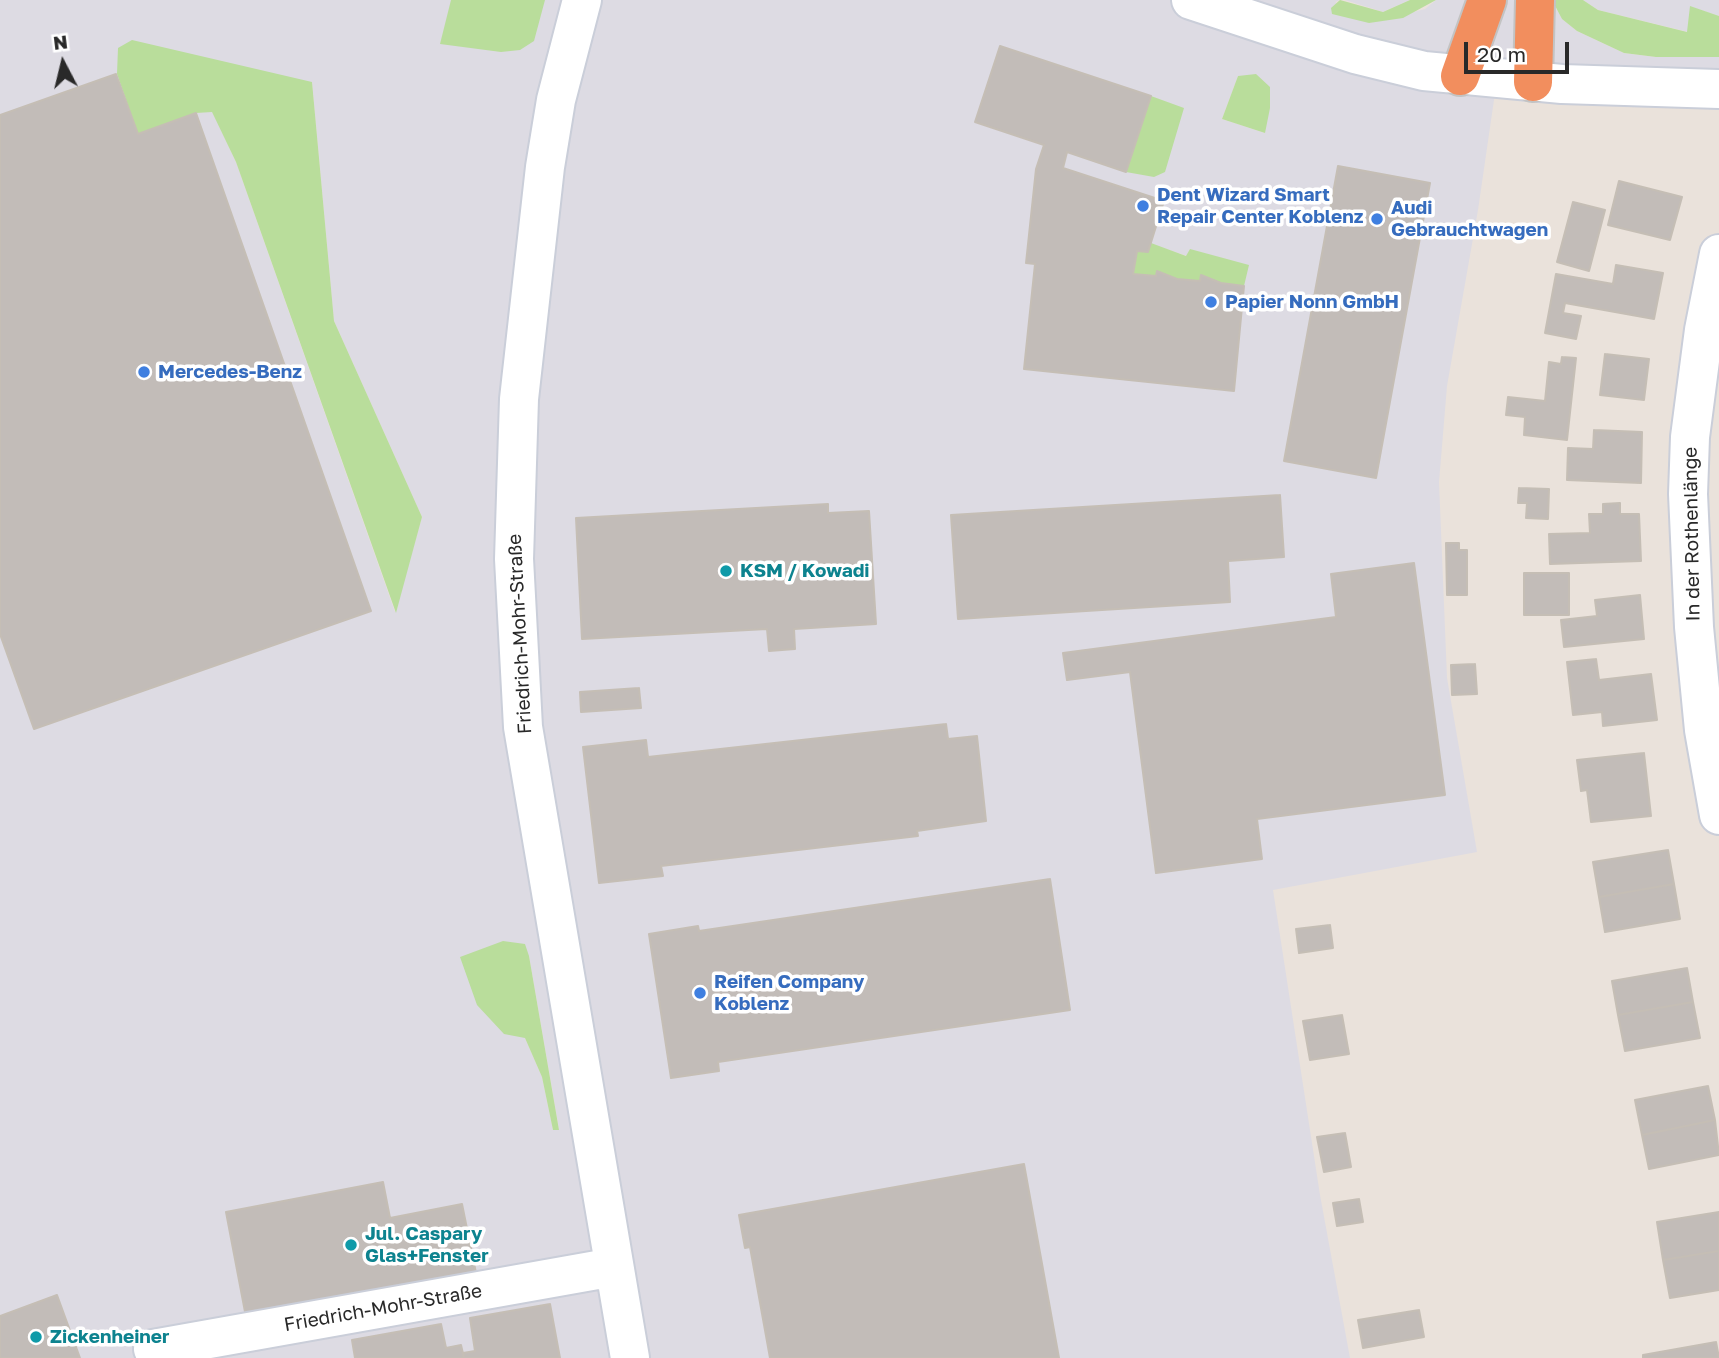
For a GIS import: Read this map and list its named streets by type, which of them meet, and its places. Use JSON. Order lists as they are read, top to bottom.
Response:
{
  "streets": {
    "street": ["In der Rothenlänge", "Friedrich-Mohr-Straße"]
  },
  "places": [
    "Dent Wizard Smart Repair Center Koblenz",
    "Audi Gebrauchtwagen",
    "Papier Nonn GmbH",
    "Mercedes-Benz",
    "KSM / Kowadi",
    "Reifen Company Koblenz",
    "Jul. Caspary Glas+Fenster",
    "Zickenheiner"
  ],
  "scale_bar": "20 m",
  "north": "top"
}
